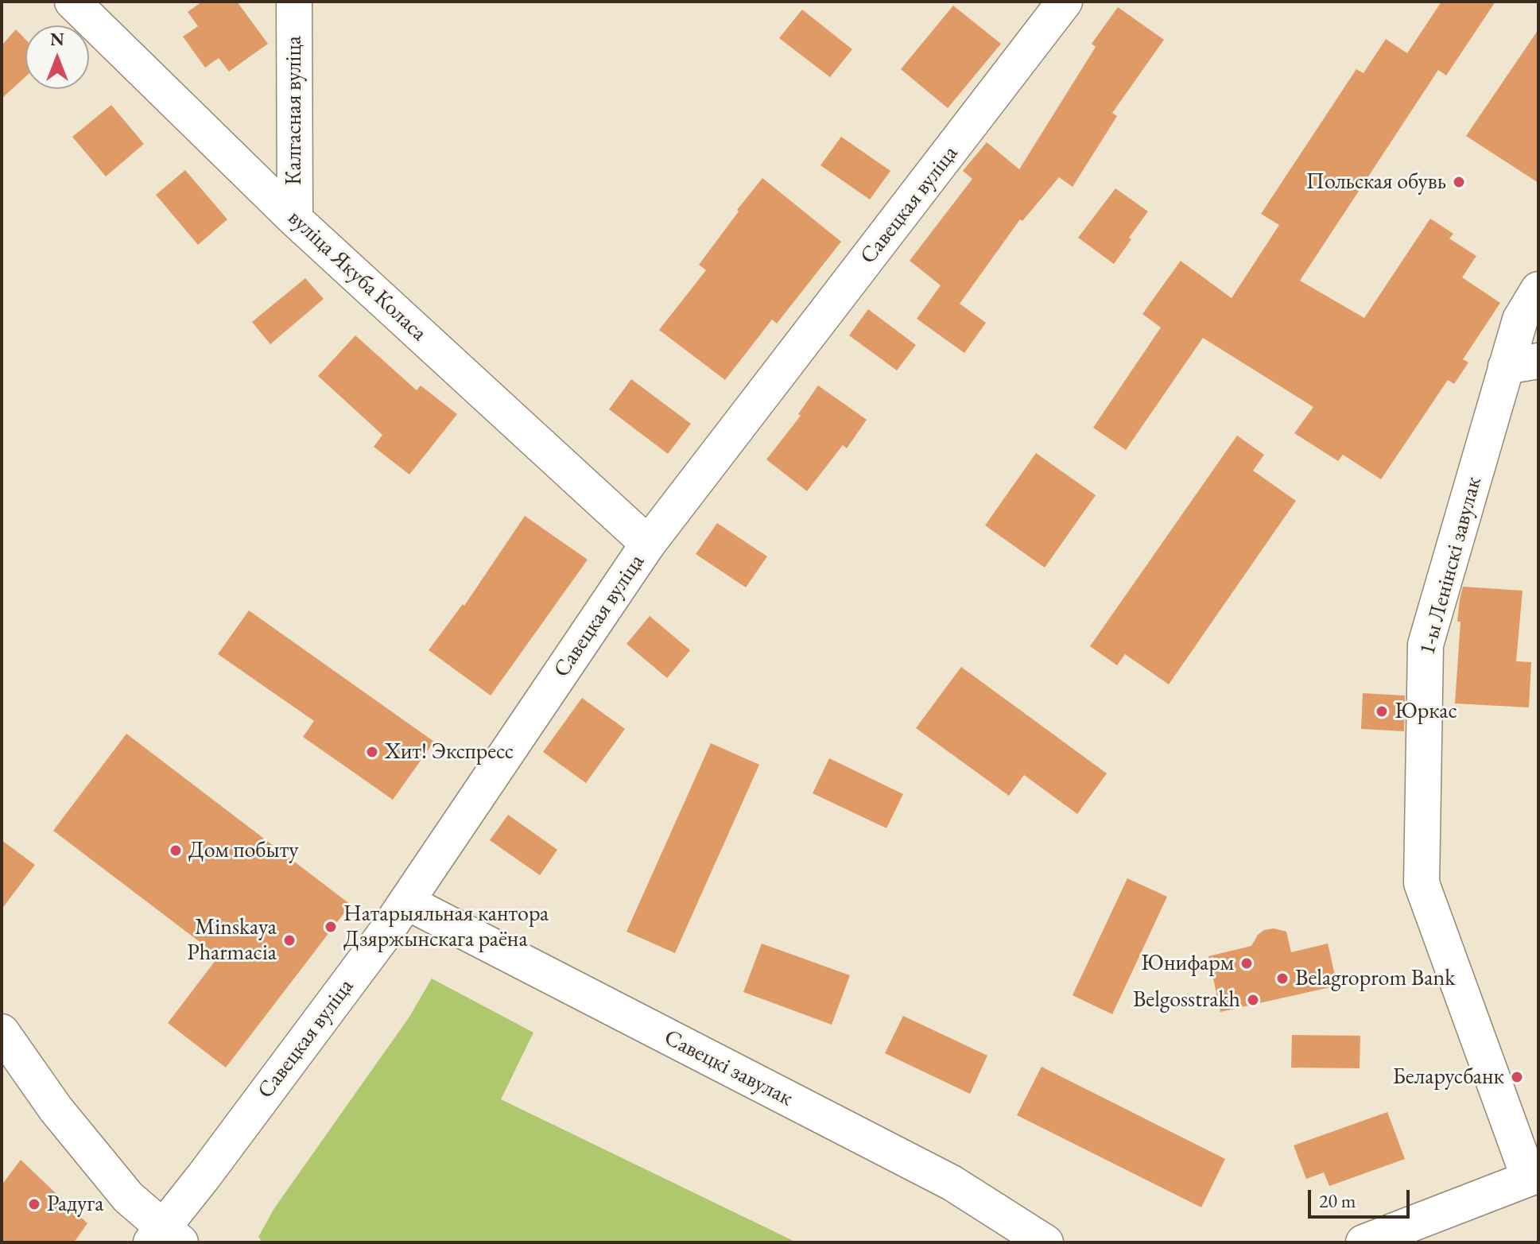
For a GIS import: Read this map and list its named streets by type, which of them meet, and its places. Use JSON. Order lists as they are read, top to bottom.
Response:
{
  "streets": {
    "street": [
      "Калгасная вуліца",
      "Савецкая вуліца",
      "вуліца Якуба Коласа",
      "1-ы Ленінскі завулак",
      "Савецкі завулак"
    ]
  },
  "crossings": [
    ["Калгасная вуліца", "вуліца Якуба Коласа"],
    ["Савецкая вуліца", "вуліца Якуба Коласа"],
    ["Савецкая вуліца", "Савецкі завулак"]
  ],
  "places": [
    "Польская обувь",
    "Юркас",
    "Хит! Экспресс",
    "Дом побыту",
    "Натарыяльная кантора Дзяржынскага раёна",
    "Minskaya Pharmacia",
    "Юнифарм",
    "Belagroprom Bank",
    "Belgosstrakh",
    "Беларусбанк",
    "Радуга"
  ],
  "scale_bar": "20 m",
  "north": "top"
}
